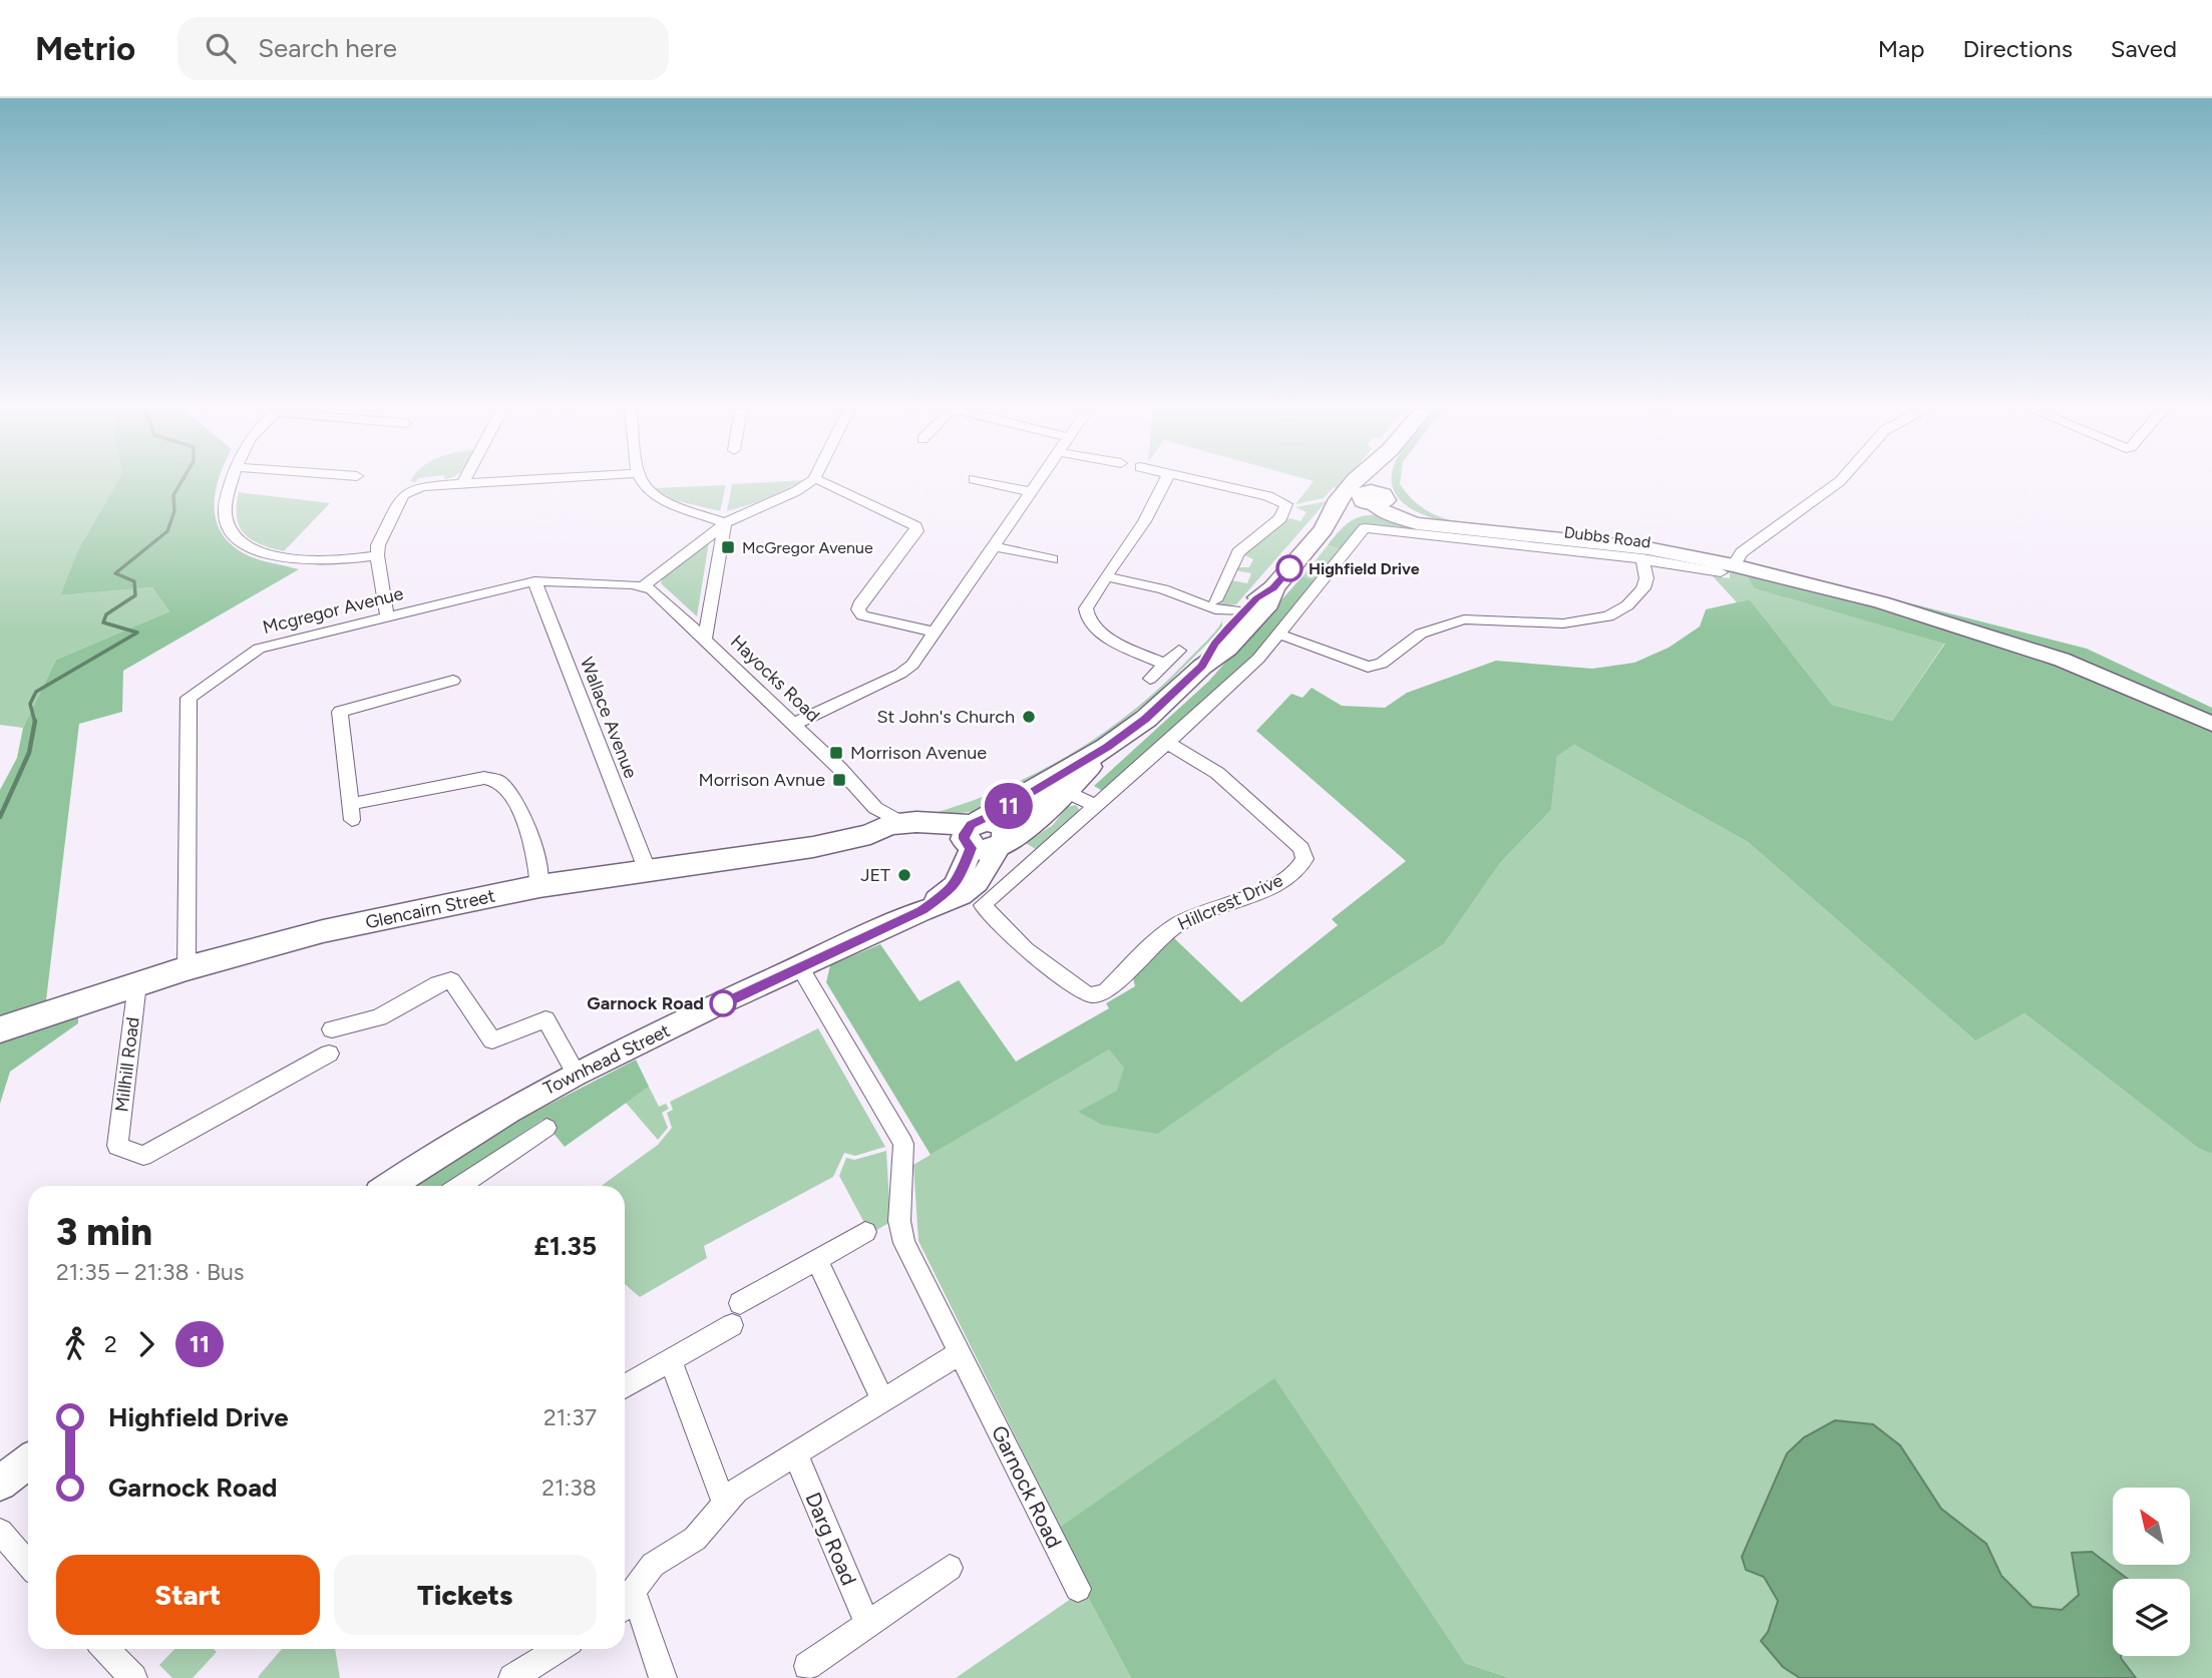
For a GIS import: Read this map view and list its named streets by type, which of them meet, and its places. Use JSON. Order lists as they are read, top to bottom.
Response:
{
  "streets": {
    "main road": ["Glencairn Street", "Townhead Street"],
    "street": [
      "Dubbs Road",
      "Mcgregor Avenue",
      "Hayocks Road",
      "Wallace Avenue",
      "Hillcrest Drive",
      "Millhill Road",
      "Garnock Road",
      "Darg Road"
    ]
  },
  "crossings": [
    ["Mcgregor Avenue", "Hayocks Road"],
    ["Mcgregor Avenue", "Wallace Avenue"],
    ["Mcgregor Avenue", "Glencairn Street"],
    ["Hayocks Road", "Glencairn Street"],
    ["Wallace Avenue", "Glencairn Street"],
    ["Hillcrest Drive", "Townhead Street"],
    ["Glencairn Street", "Townhead Street"],
    ["Glencairn Street", "Millhill Road"],
    ["Townhead Street", "Garnock Road"]
  ],
  "places": {
    "transit": ["McGregor Avenue", "Morrison Avenue", "Morrison Avnue"],
    "other": [
      "Highfield Drive",
      "St John's Church",
      "JET",
      "Garnock Road"
    ]
  },
  "lines": ["bus line 11"],
  "north": "top left",
  "page": {
    "header": "Metrio",
    "search": "Search here",
    "nav": ["Map", "Directions", "Saved"],
    "on_map": "11",
    "heading": ["3 min", "21:35 – 21:38 · Bus", "£1.35"],
    "legs": ["2", "11"],
    "list": [
      {
        "name": "Highfield Drive",
        "value": "21:37"
      },
      {
        "name": "Garnock Road",
        "value": "21:38"
      }
    ],
    "buttons": ["Start", "Tickets"]
  }
}
